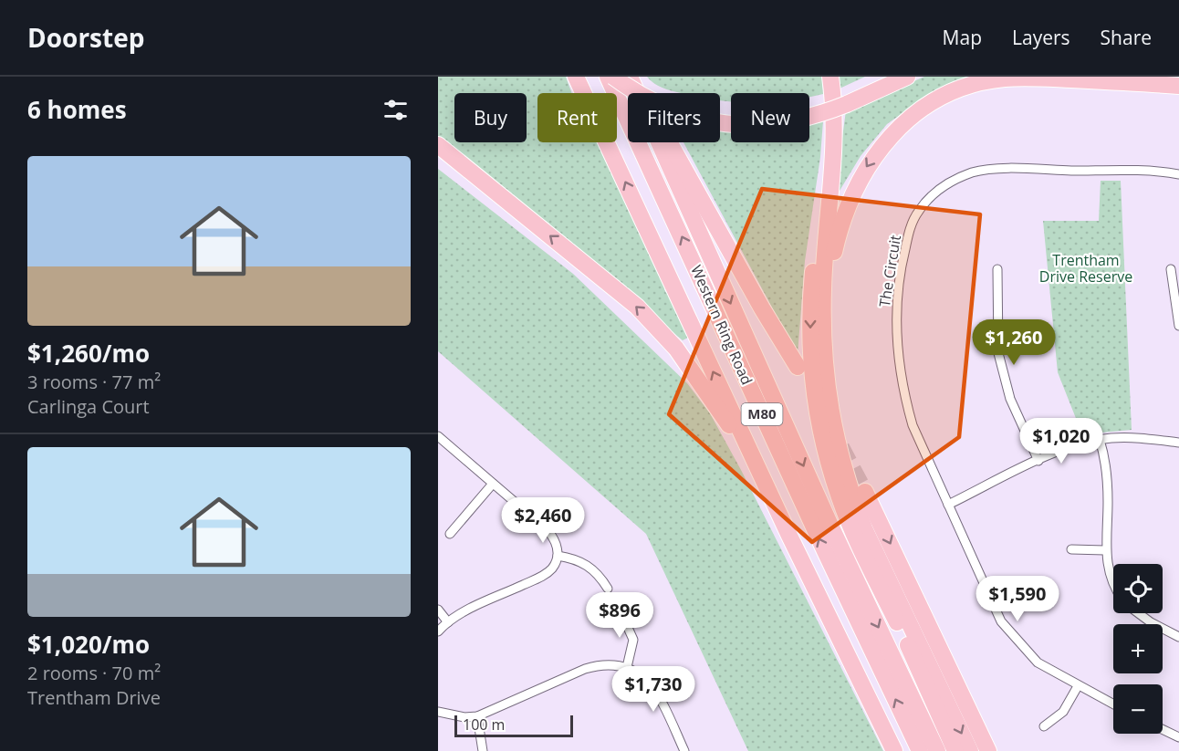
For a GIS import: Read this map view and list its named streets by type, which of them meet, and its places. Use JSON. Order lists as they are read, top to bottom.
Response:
{
  "streets": {
    "highway": ["Western Ring Road", "M80"],
    "street": ["The Circuit"]
  },
  "parks": ["Trentham Drive Reserve"],
  "scale_bar": "100 m",
  "page": {
    "header": "Doorstep",
    "nav": ["Map", "Layers", "Share"],
    "heading": "6 homes",
    "chip": [
      "Buy",
      "Rent",
      "Filters",
      "New"
    ],
    "list": [
      {
        "name": "$1,260/mo",
        "note": "3 rooms · 77 m² · Carlinga Court"
      },
      {
        "name": "$1,020/mo",
        "note": "2 rooms · 70 m² · Trentham Drive"
      }
    ],
    "price": [
      "$1,260",
      "$1,020",
      "$2,460",
      "$1,590",
      "$896",
      "$1,730"
    ],
    "map_buttons": ["+", "−"],
    "scale": "100 m"
  }
}
